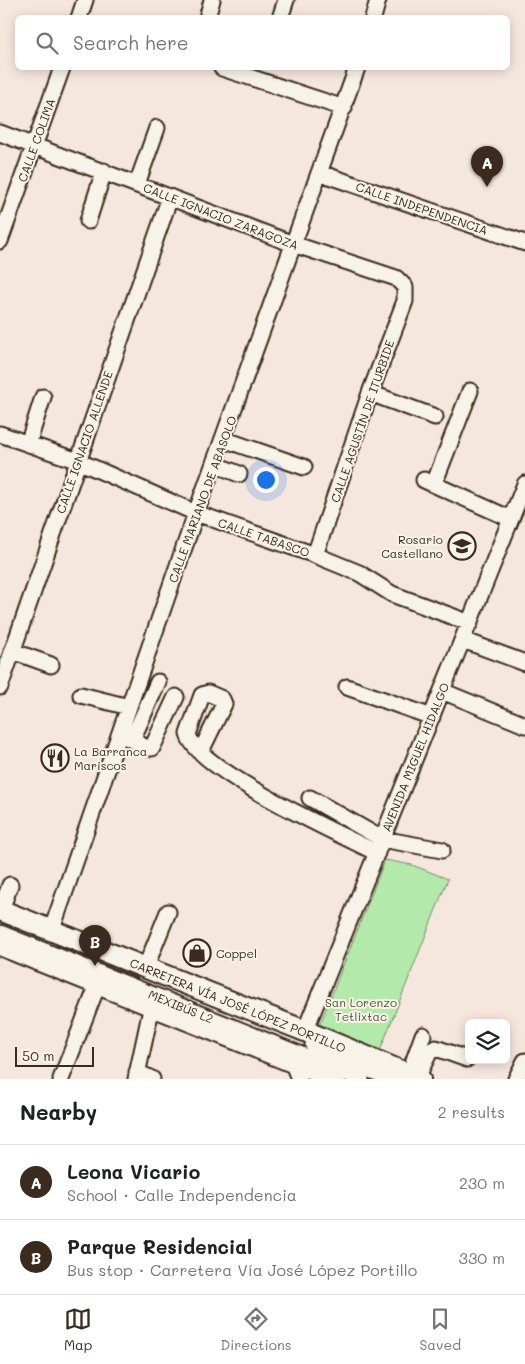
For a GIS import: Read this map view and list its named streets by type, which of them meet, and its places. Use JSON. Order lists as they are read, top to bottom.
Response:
{
  "streets": {
    "main road": ["CARRETERA VÍA JOSÉ LÓPEZ PORTILLO"],
    "street": [
      "CALLE COLIMA",
      "CALLE INDEPENDENCIA",
      "CALLE IGNACIO ZARAGOZA",
      "CALLE AGUSTÍN DE ITURBIDE",
      "CALLE IGNACIO ALLENDE",
      "CALLE MARIANO DE ABASOLO",
      "CALLE TABASCO",
      "AVENIDA MIGUEL HIDALGO",
      "MEXIBÚS L2"
    ]
  },
  "crossings": [
    ["CALLE COLIMA", "CALLE IGNACIO ZARAGOZA"],
    ["CALLE INDEPENDENCIA", "CALLE MARIANO DE ABASOLO"],
    ["CALLE IGNACIO ZARAGOZA", "CALLE AGUSTÍN DE ITURBIDE"],
    ["CALLE IGNACIO ZARAGOZA", "CALLE IGNACIO ALLENDE"],
    ["CALLE IGNACIO ZARAGOZA", "CALLE MARIANO DE ABASOLO"],
    ["CALLE AGUSTÍN DE ITURBIDE", "CALLE TABASCO"],
    ["CALLE IGNACIO ALLENDE", "CALLE TABASCO"],
    ["CALLE MARIANO DE ABASOLO", "CALLE TABASCO"],
    ["CALLE MARIANO DE ABASOLO", "CARRETERA VÍA JOSÉ LÓPEZ PORTILLO"],
    ["CALLE TABASCO", "AVENIDA MIGUEL HIDALGO"],
    ["AVENIDA MIGUEL HIDALGO", "CARRETERA VÍA JOSÉ LÓPEZ PORTILLO"],
    ["CARRETERA VÍA JOSÉ LÓPEZ PORTILLO", "MEXIBÚS L2"]
  ],
  "parks": ["San Lorenzo Tetlixtac"],
  "places": {
    "school or university": ["Rosario Castellano"],
    "restaurant": ["La Barranca Mariscos"],
    "shop": ["Coppel"]
  },
  "scale_bar": "50 m",
  "page": {
    "search": "Search here",
    "pins": ["A", "B"],
    "scale": "50 m",
    "heading": ["Nearby", "2 results"],
    "list": [
      {
        "mark": "A",
        "name": "Leona Vicario",
        "note": "School · Calle Independencia",
        "value": "230 m"
      },
      {
        "mark": "B",
        "name": "Parque Residencial",
        "note": "Bus stop · Carretera Vía José López Portillo",
        "value": "330 m"
      }
    ],
    "nav": ["Map", "Directions", "Saved"]
  }
}
